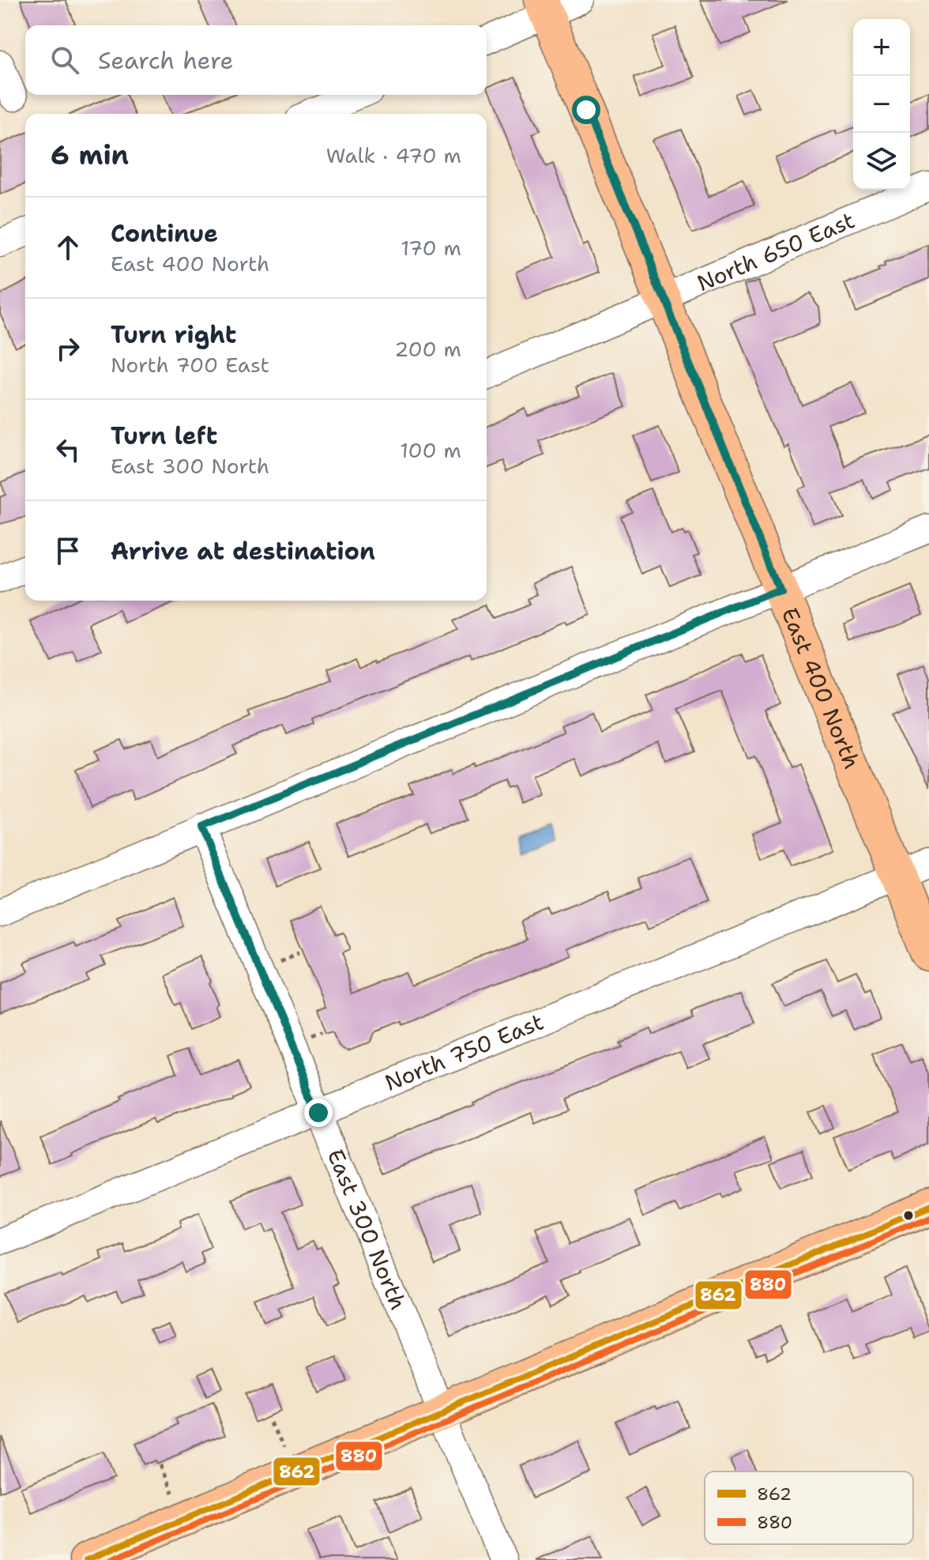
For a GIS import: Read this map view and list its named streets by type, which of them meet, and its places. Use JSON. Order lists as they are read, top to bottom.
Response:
{
  "streets": {
    "main road": ["East 400 North"],
    "street": ["North 650 East", "North 750 East", "East 300 North"]
  },
  "crossings": [
    ["North 650 East", "East 400 North"],
    ["East 400 North", "North 750 East"],
    ["North 750 East", "East 300 North"]
  ],
  "lines": ["transit line 862", "transit line 880"],
  "legend": ["862", "880"],
  "page": {
    "map_buttons": ["+", "−"],
    "search": "Search here",
    "heading": ["6 min", "Walk · 470 m"],
    "list": [
      ["Continue", "East 400 North", "170 m"],
      ["Turn right", "North 700 East", "200 m"],
      ["Turn left", "East 300 North", "100 m"],
      "Arrive at destination"
    ]
  }
}
